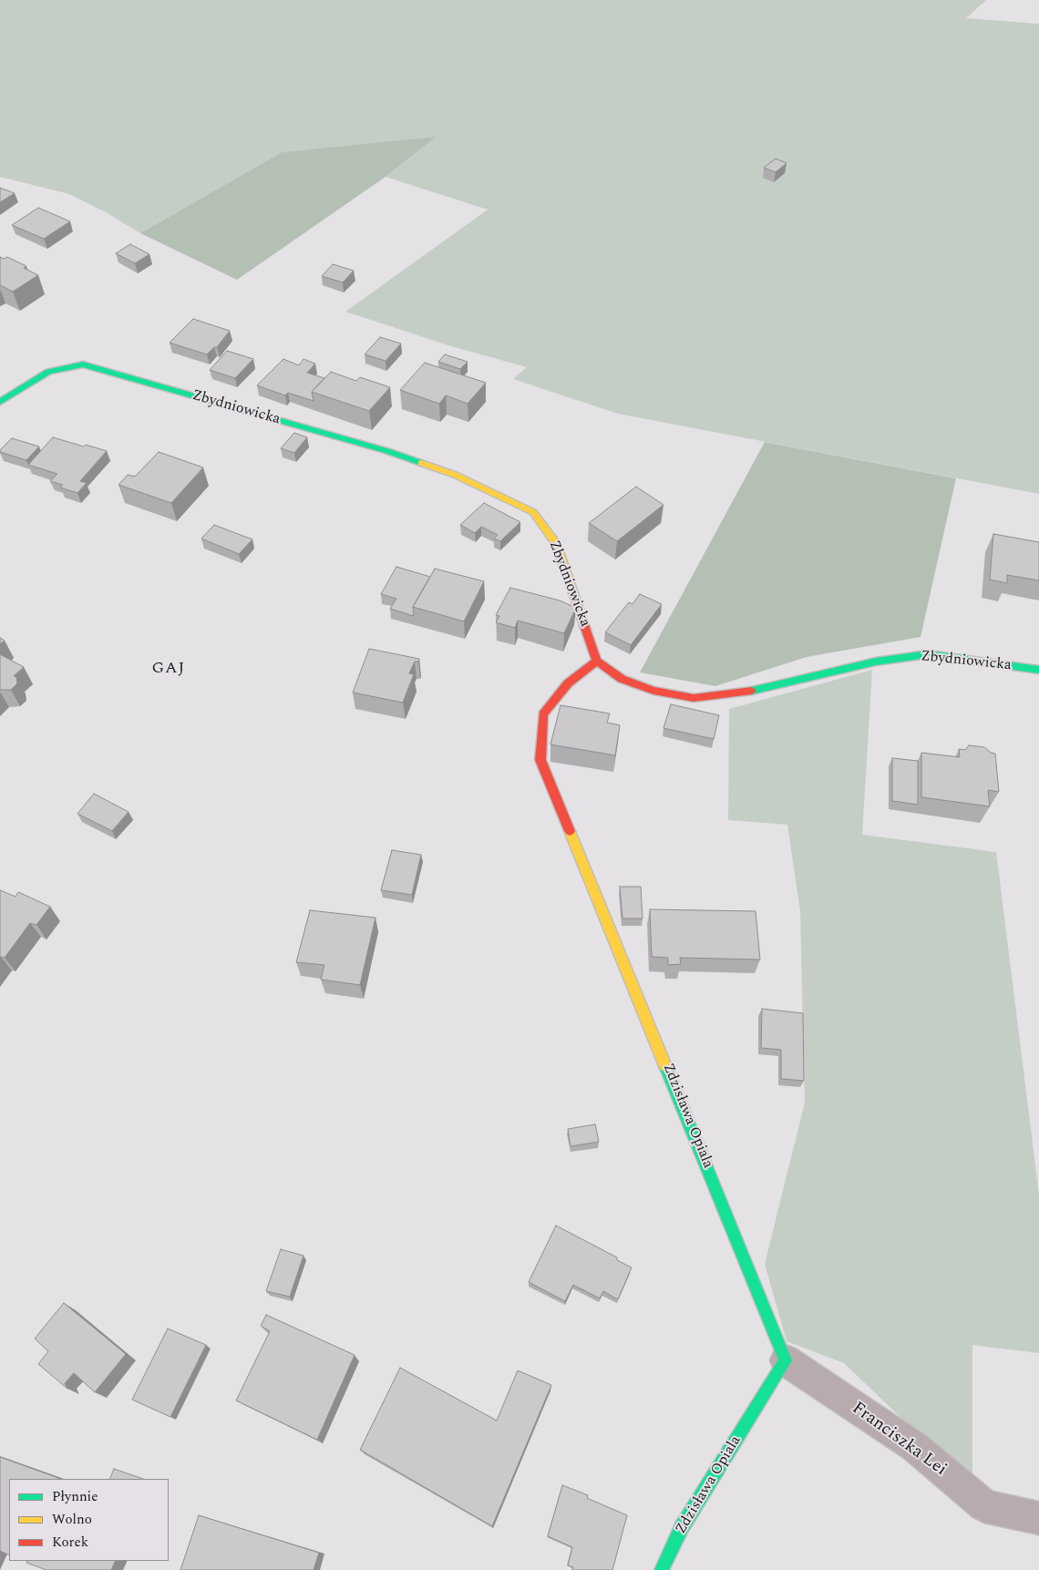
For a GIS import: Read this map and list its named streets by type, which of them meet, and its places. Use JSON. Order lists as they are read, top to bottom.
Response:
{
  "streets": {
    "street": ["Zbydniowicka", "Zdzisława Opiala"],
    "lane": ["Franciszka Lei"]
  },
  "crossings": [
    ["Zbydniowicka", "Zdzisława Opiala"],
    ["Zdzisława Opiala", "Franciszka Lei"]
  ],
  "districts": ["GAJ"],
  "legend": ["Płynnie", "Wolno", "Korek"]
}
